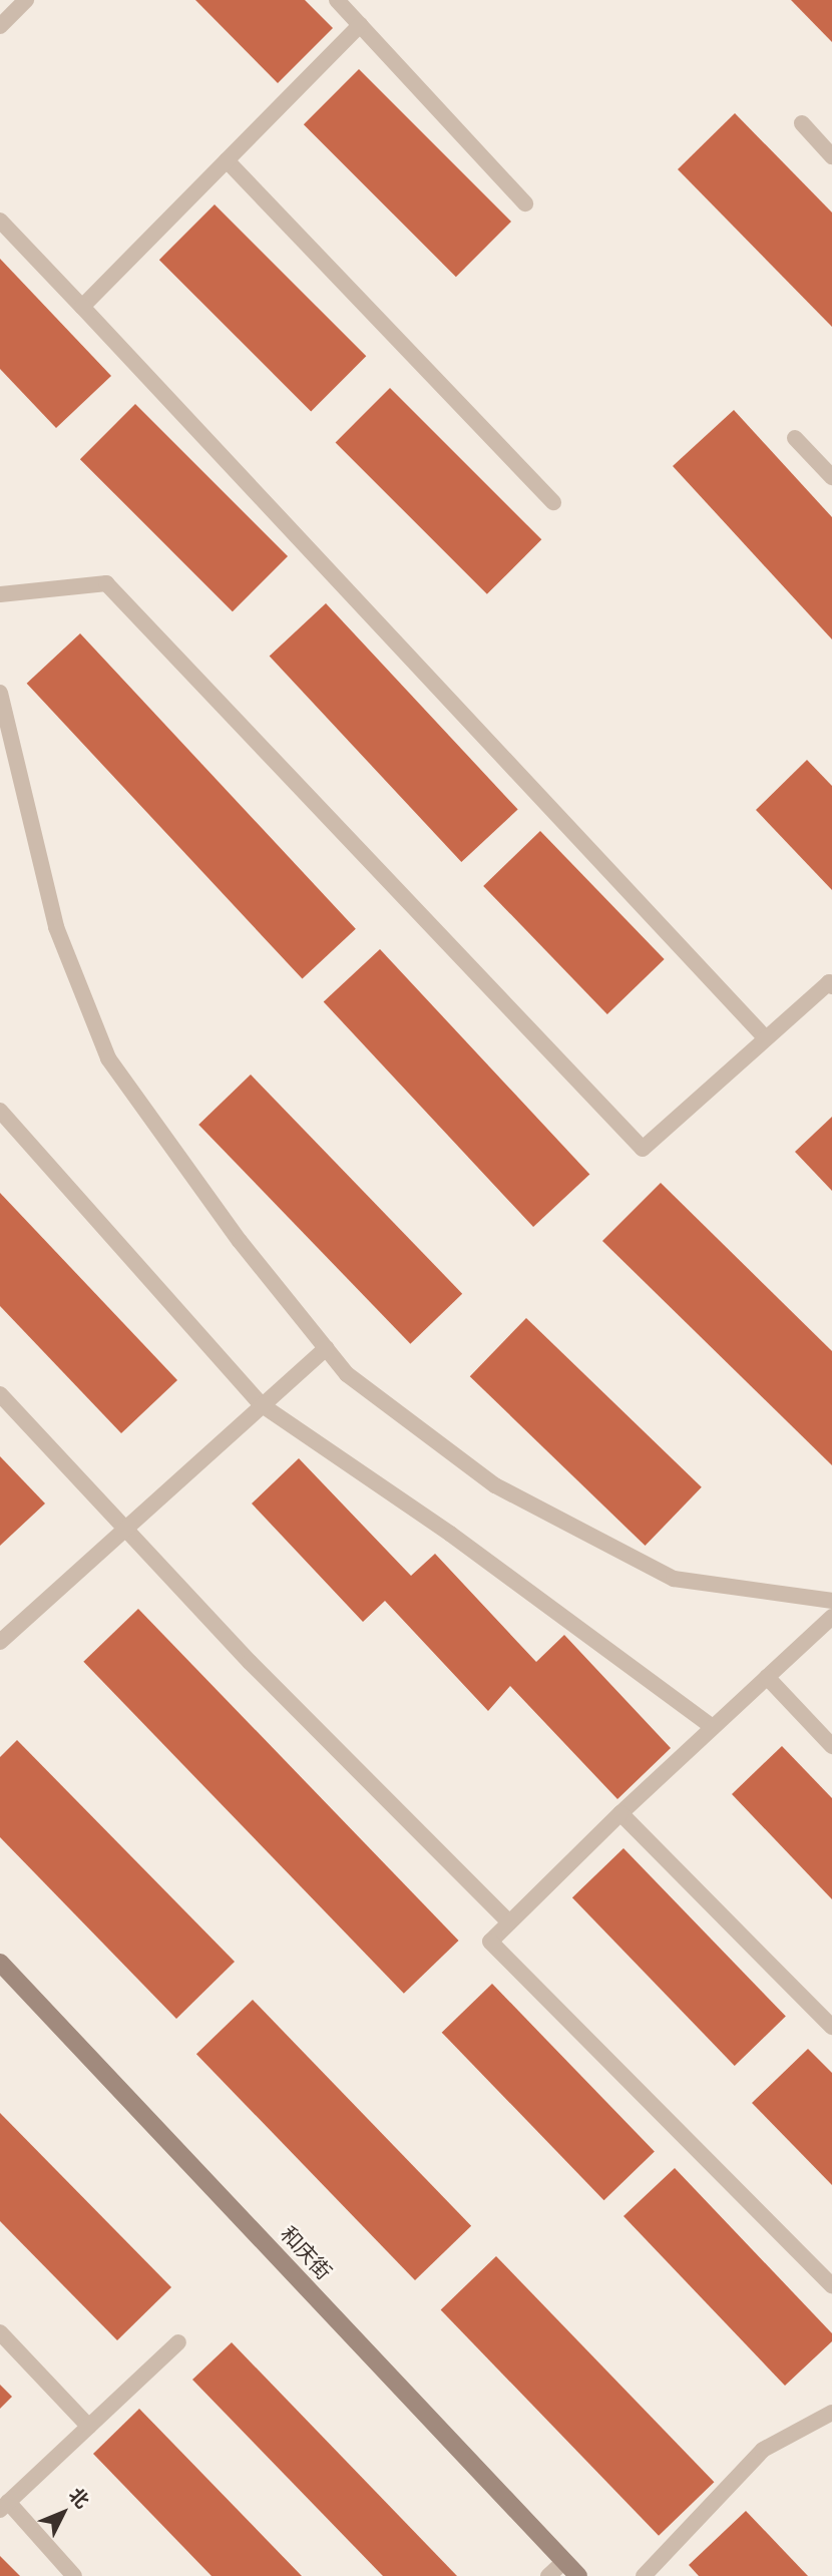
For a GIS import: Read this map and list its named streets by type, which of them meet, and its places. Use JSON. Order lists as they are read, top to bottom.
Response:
{
  "streets": {
    "street": ["和庆街"]
  },
  "north": "top right"
}
